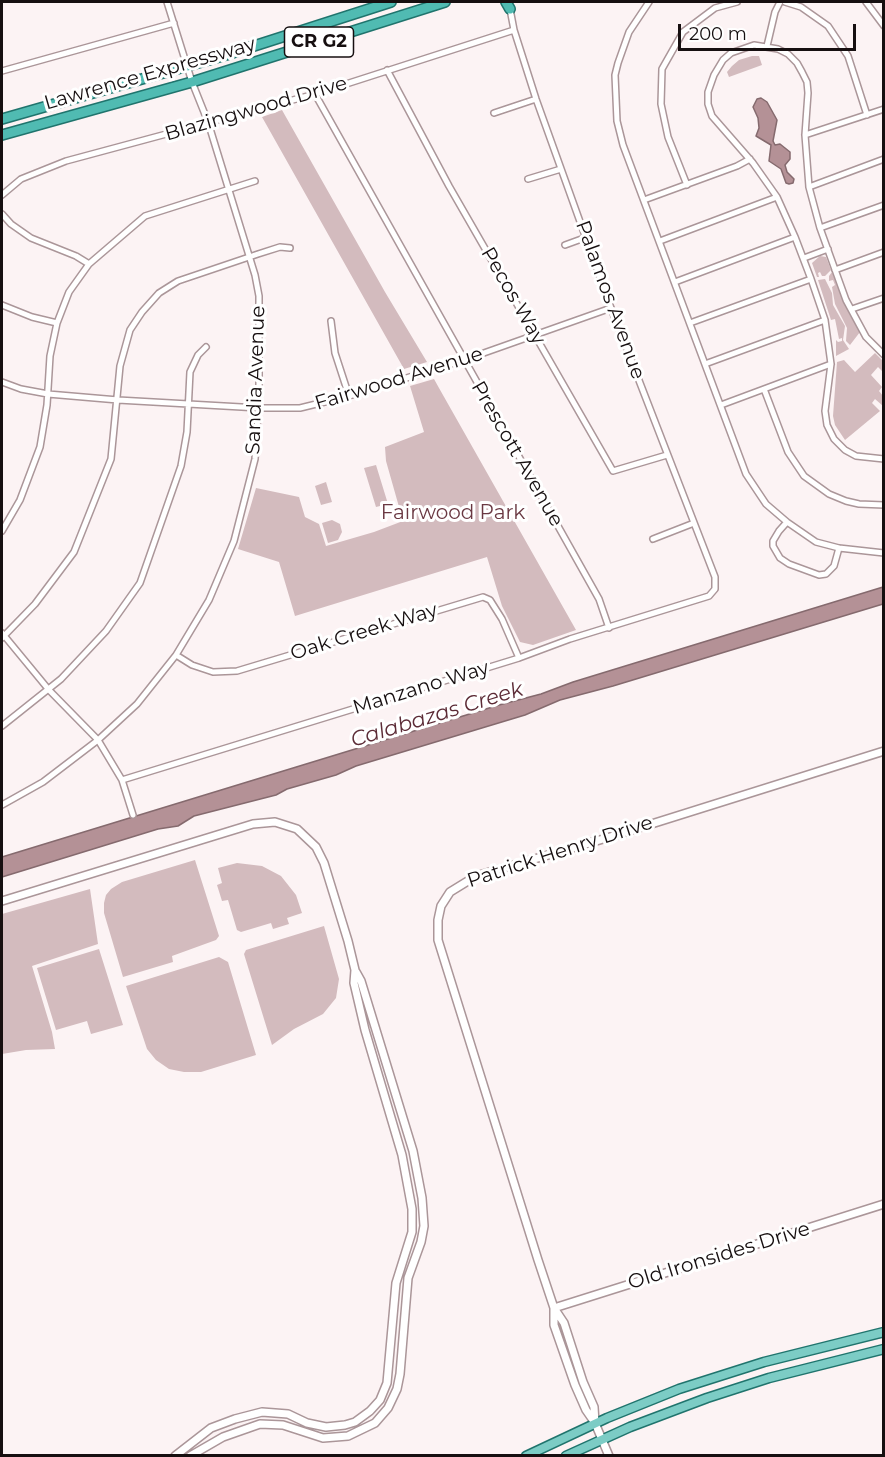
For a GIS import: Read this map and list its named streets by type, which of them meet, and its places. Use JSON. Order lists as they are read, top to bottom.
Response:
{
  "streets": {
    "highway": ["CR G2", "Lawrence Expressway"],
    "street": [
      "Blazingwood Drive",
      "Pecos Way",
      "Palamos Avenue",
      "Fairwood Avenue",
      "Sandia Avenue",
      "Prescott Avenue",
      "Oak Creek Way",
      "Manzano Way",
      "Patrick Henry Drive",
      "Old Ironsides Drive"
    ]
  },
  "crossings": [
    ["Lawrence Expressway", "Sandia Avenue"],
    ["Blazingwood Drive", "Pecos Way"],
    ["Blazingwood Drive", "Palamos Avenue"],
    ["Blazingwood Drive", "Sandia Avenue"],
    ["Blazingwood Drive", "Prescott Avenue"],
    ["Pecos Way", "Palamos Avenue"],
    ["Pecos Way", "Fairwood Avenue"],
    ["Palamos Avenue", "Fairwood Avenue"],
    ["Palamos Avenue", "Manzano Way"],
    ["Fairwood Avenue", "Sandia Avenue"],
    ["Fairwood Avenue", "Prescott Avenue"],
    ["Sandia Avenue", "Oak Creek Way"],
    ["Prescott Avenue", "Manzano Way"],
    ["Oak Creek Way", "Manzano Way"],
    ["Patrick Henry Drive", "Old Ironsides Drive"]
  ],
  "water": ["Calabazas Creek"],
  "parks": ["Fairwood Park"],
  "scale_bar": "200 m"
}
